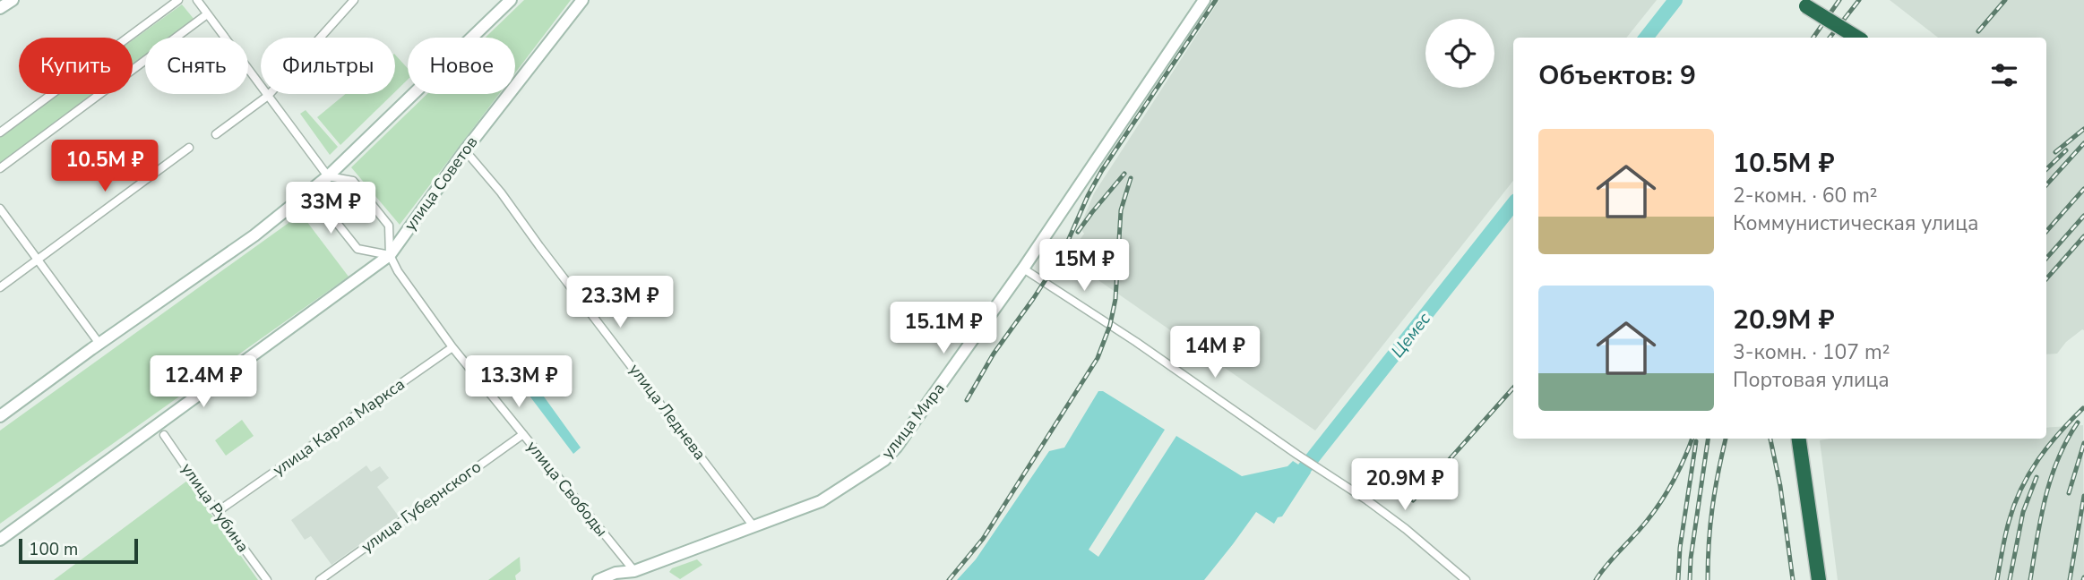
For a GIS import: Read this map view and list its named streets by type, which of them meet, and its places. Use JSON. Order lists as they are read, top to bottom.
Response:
{
  "streets": {
    "street": [
      "улица Советов",
      "улица Леднева",
      "улица Мира",
      "улица Карла Маркса",
      "улица Свободы",
      "улица Губернского",
      "улица Рубина"
    ]
  },
  "crossings": [
    ["улица Советов", "улица Леднева"],
    ["улица Советов", "улица Свободы"],
    ["улица Леднева", "улица Мира"],
    ["улица Мира", "улица Свободы"],
    ["улица Карла Маркса", "улица Свободы"],
    ["улица Карла Маркса", "улица Рубина"],
    ["улица Свободы", "улица Губернского"]
  ],
  "water": ["Цемес"],
  "scale_bar": "100 m",
  "page": {
    "chip": [
      "Купить",
      "Снять",
      "Фильтры",
      "Новое"
    ],
    "heading": "Объектов: 9",
    "list": [
      {
        "name": "10.5M ₽",
        "note": "2-комн. · 60 m² · Коммунистическая улица"
      },
      {
        "name": "20.9M ₽",
        "note": "3-комн. · 107 m² · Портовая улица"
      }
    ],
    "price": [
      "10.5M ₽",
      "33M ₽",
      "15M ₽",
      "23.3M ₽",
      "15.1M ₽",
      "14M ₽",
      "12.4M ₽",
      "13.3M ₽",
      "20.9M ₽"
    ],
    "scale": "100 m"
  }
}
